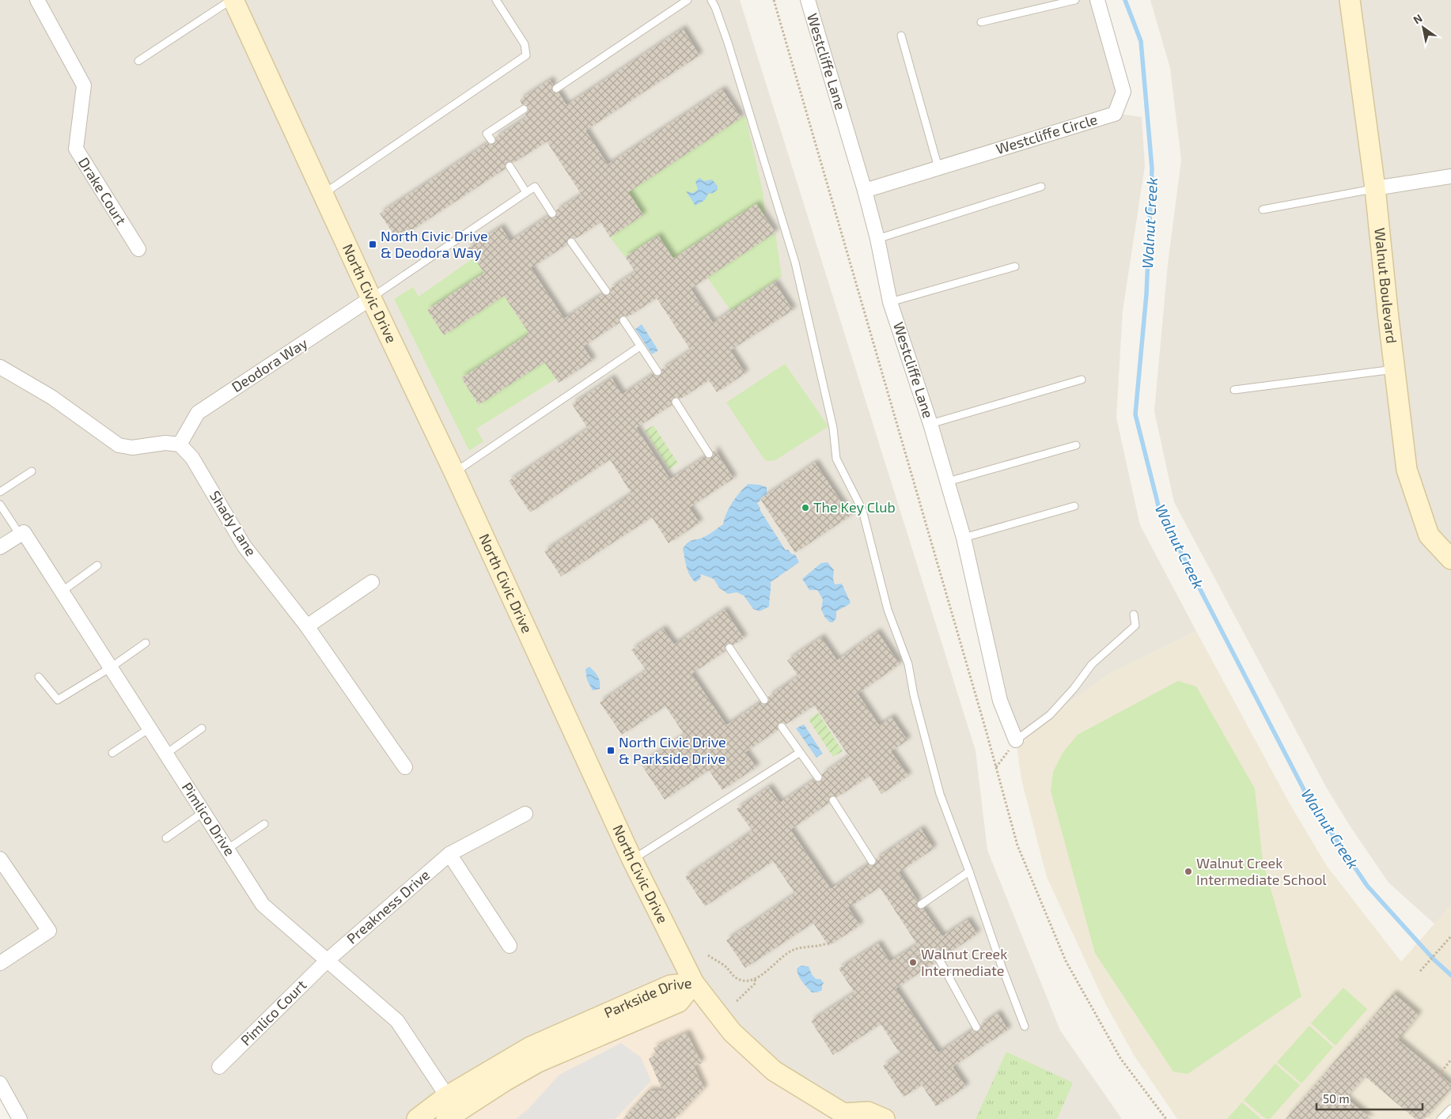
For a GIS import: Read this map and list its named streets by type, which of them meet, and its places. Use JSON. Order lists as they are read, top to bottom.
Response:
{
  "streets": {
    "main road": ["Walnut Boulevard", "North Civic Drive", "Parkside Drive"],
    "street": [
      "Westcliffe Lane",
      "Westcliffe Circle",
      "Drake Court",
      "Deodora Way",
      "Shady Lane",
      "Pimlico Drive",
      "Preakness Drive",
      "Pimlico Court"
    ]
  },
  "crossings": [
    ["Westcliffe Lane", "Westcliffe Circle"],
    ["North Civic Drive", "Deodora Way"],
    ["North Civic Drive", "Parkside Drive"],
    ["Deodora Way", "Shady Lane"],
    ["Pimlico Drive", "Preakness Drive"],
    ["Pimlico Drive", "Parkside Drive"],
    ["Pimlico Drive", "Pimlico Court"],
    ["Preakness Drive", "Pimlico Court"]
  ],
  "water": ["Walnut Creek"],
  "places": {
    "transit": ["North Civic Drive & Deodora Way", "North Civic Drive & Parkside Drive"],
    "other": ["The Key Club", "Walnut Creek Intermediate School", "Walnut Creek Intermediate"]
  },
  "scale_bar": "50 m",
  "north": "top left"
}
